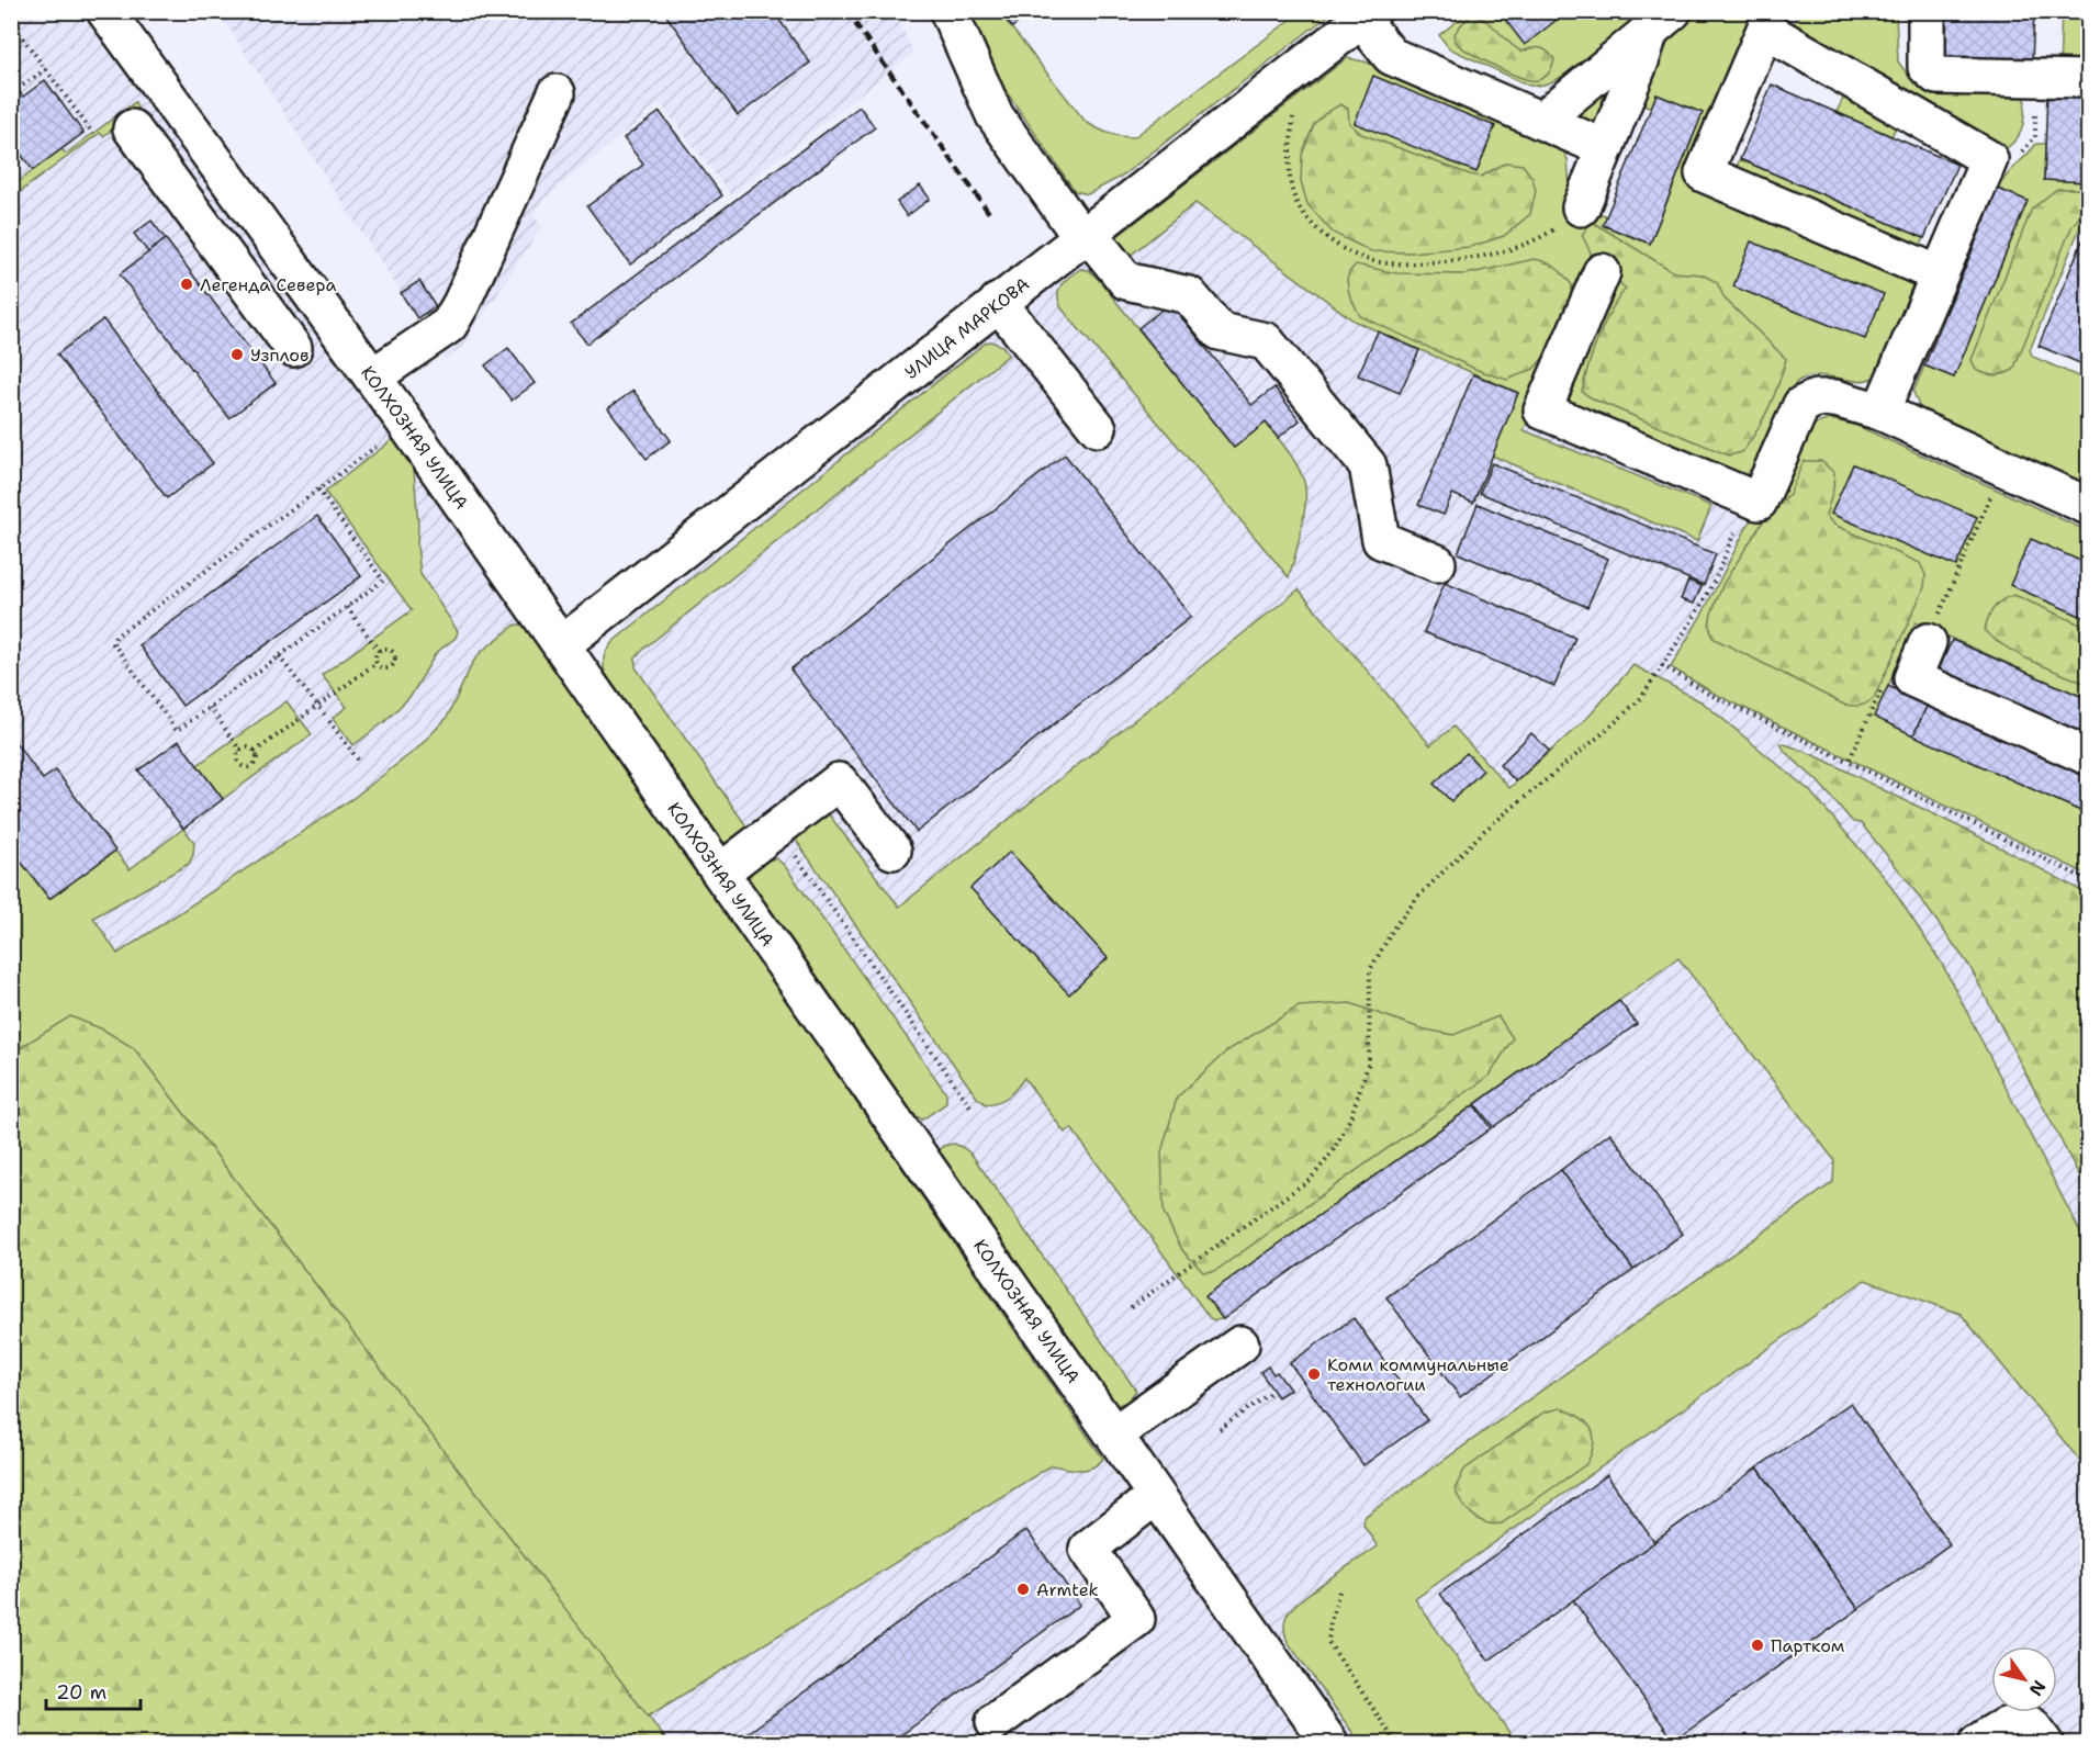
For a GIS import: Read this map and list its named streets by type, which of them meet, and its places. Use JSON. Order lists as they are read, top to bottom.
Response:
{
  "streets": {
    "street": ["УЛИЦА МАРКОВА", "КОЛХОЗНАЯ УЛИЦА"]
  },
  "crossings": [
    ["УЛИЦА МАРКОВА", "КОЛХОЗНАЯ УЛИЦА"]
  ],
  "places": [
    "Легенда Севера",
    "Узплов",
    "Коми коммунальные технологии",
    "Armtek",
    "Партком"
  ],
  "scale_bar": "20 m",
  "north": "bottom right"
}
